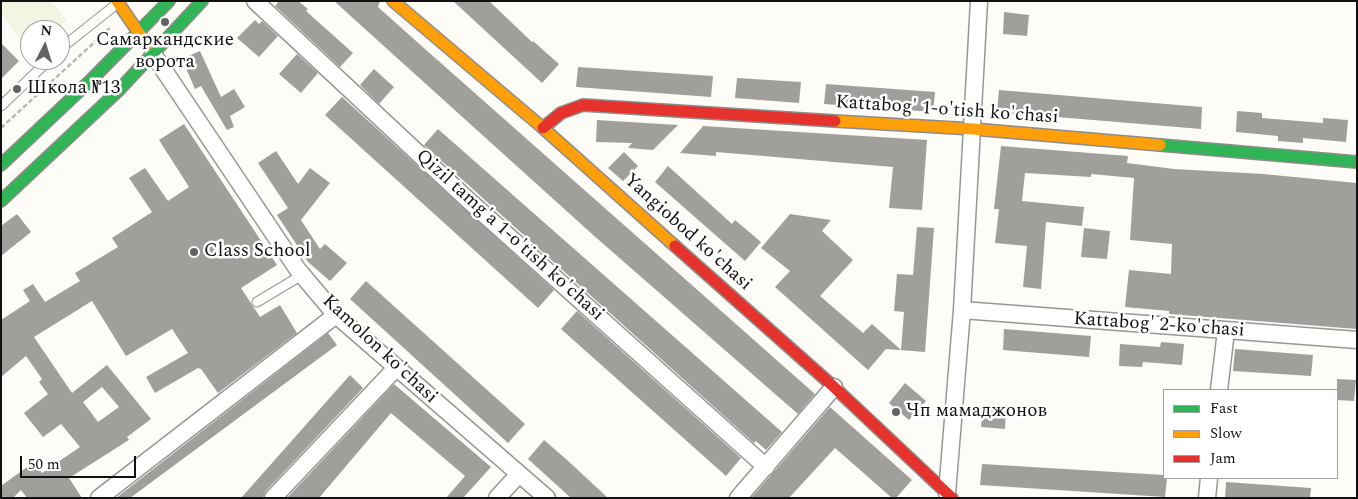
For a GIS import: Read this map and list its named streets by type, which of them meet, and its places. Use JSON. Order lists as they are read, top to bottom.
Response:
{
  "streets": {
    "street": [
      "Kattabog' 1-o'tish ko'chasi",
      "Yangiobod ko'chasi",
      "Qizil tamg'a 1-o'tish ko'chasi",
      "Kattabog' 2-ko'chasi",
      "Kamolon ko'chasi"
    ]
  },
  "crossings": [
    ["Kattabog' 1-o'tish ko'chasi", "Yangiobod ko'chasi"]
  ],
  "places": [
    "Самаркандские ворота",
    "Школа №13",
    "Class School",
    "Чп мамаджонов"
  ],
  "legend": ["Fast", "Slow", "Jam"],
  "scale_bar": "50 m",
  "north": "top"
}
